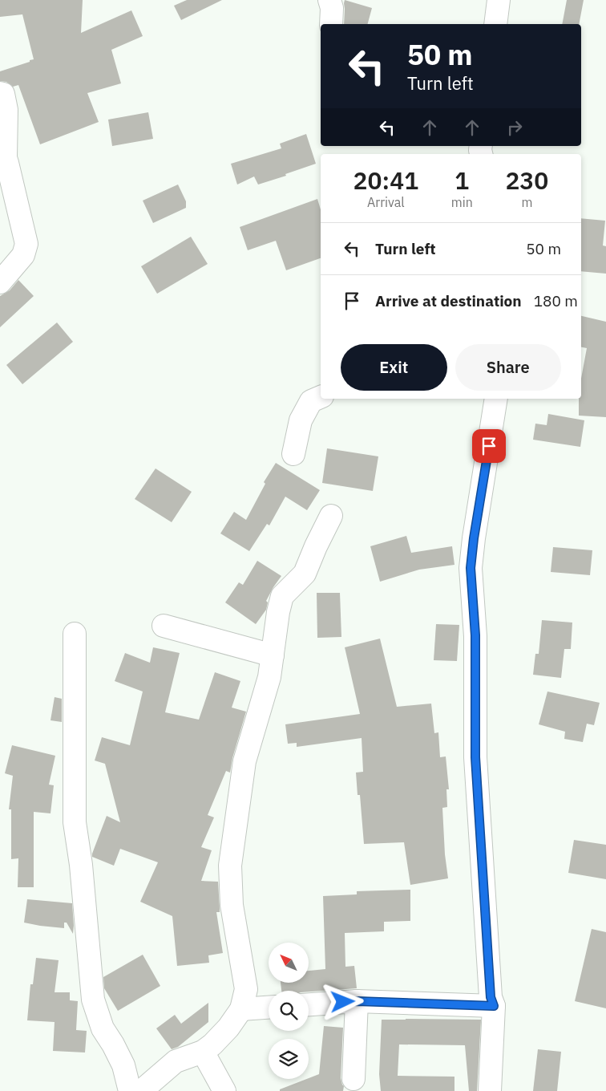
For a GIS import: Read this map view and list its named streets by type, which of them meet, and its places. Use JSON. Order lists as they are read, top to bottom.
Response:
{
  "north": "top left",
  "page": {
    "turn": ["50 m", "Turn left"],
    "eta": [
      "20:41",
      "Arrival",
      "1",
      "min",
      "230",
      "m"
    ],
    "list": [
      {
        "name": "Turn left",
        "value": "50 m"
      },
      {
        "name": "Arrive at destination",
        "value": "180 m"
      }
    ],
    "buttons": ["Exit", "Share"]
  }
}
